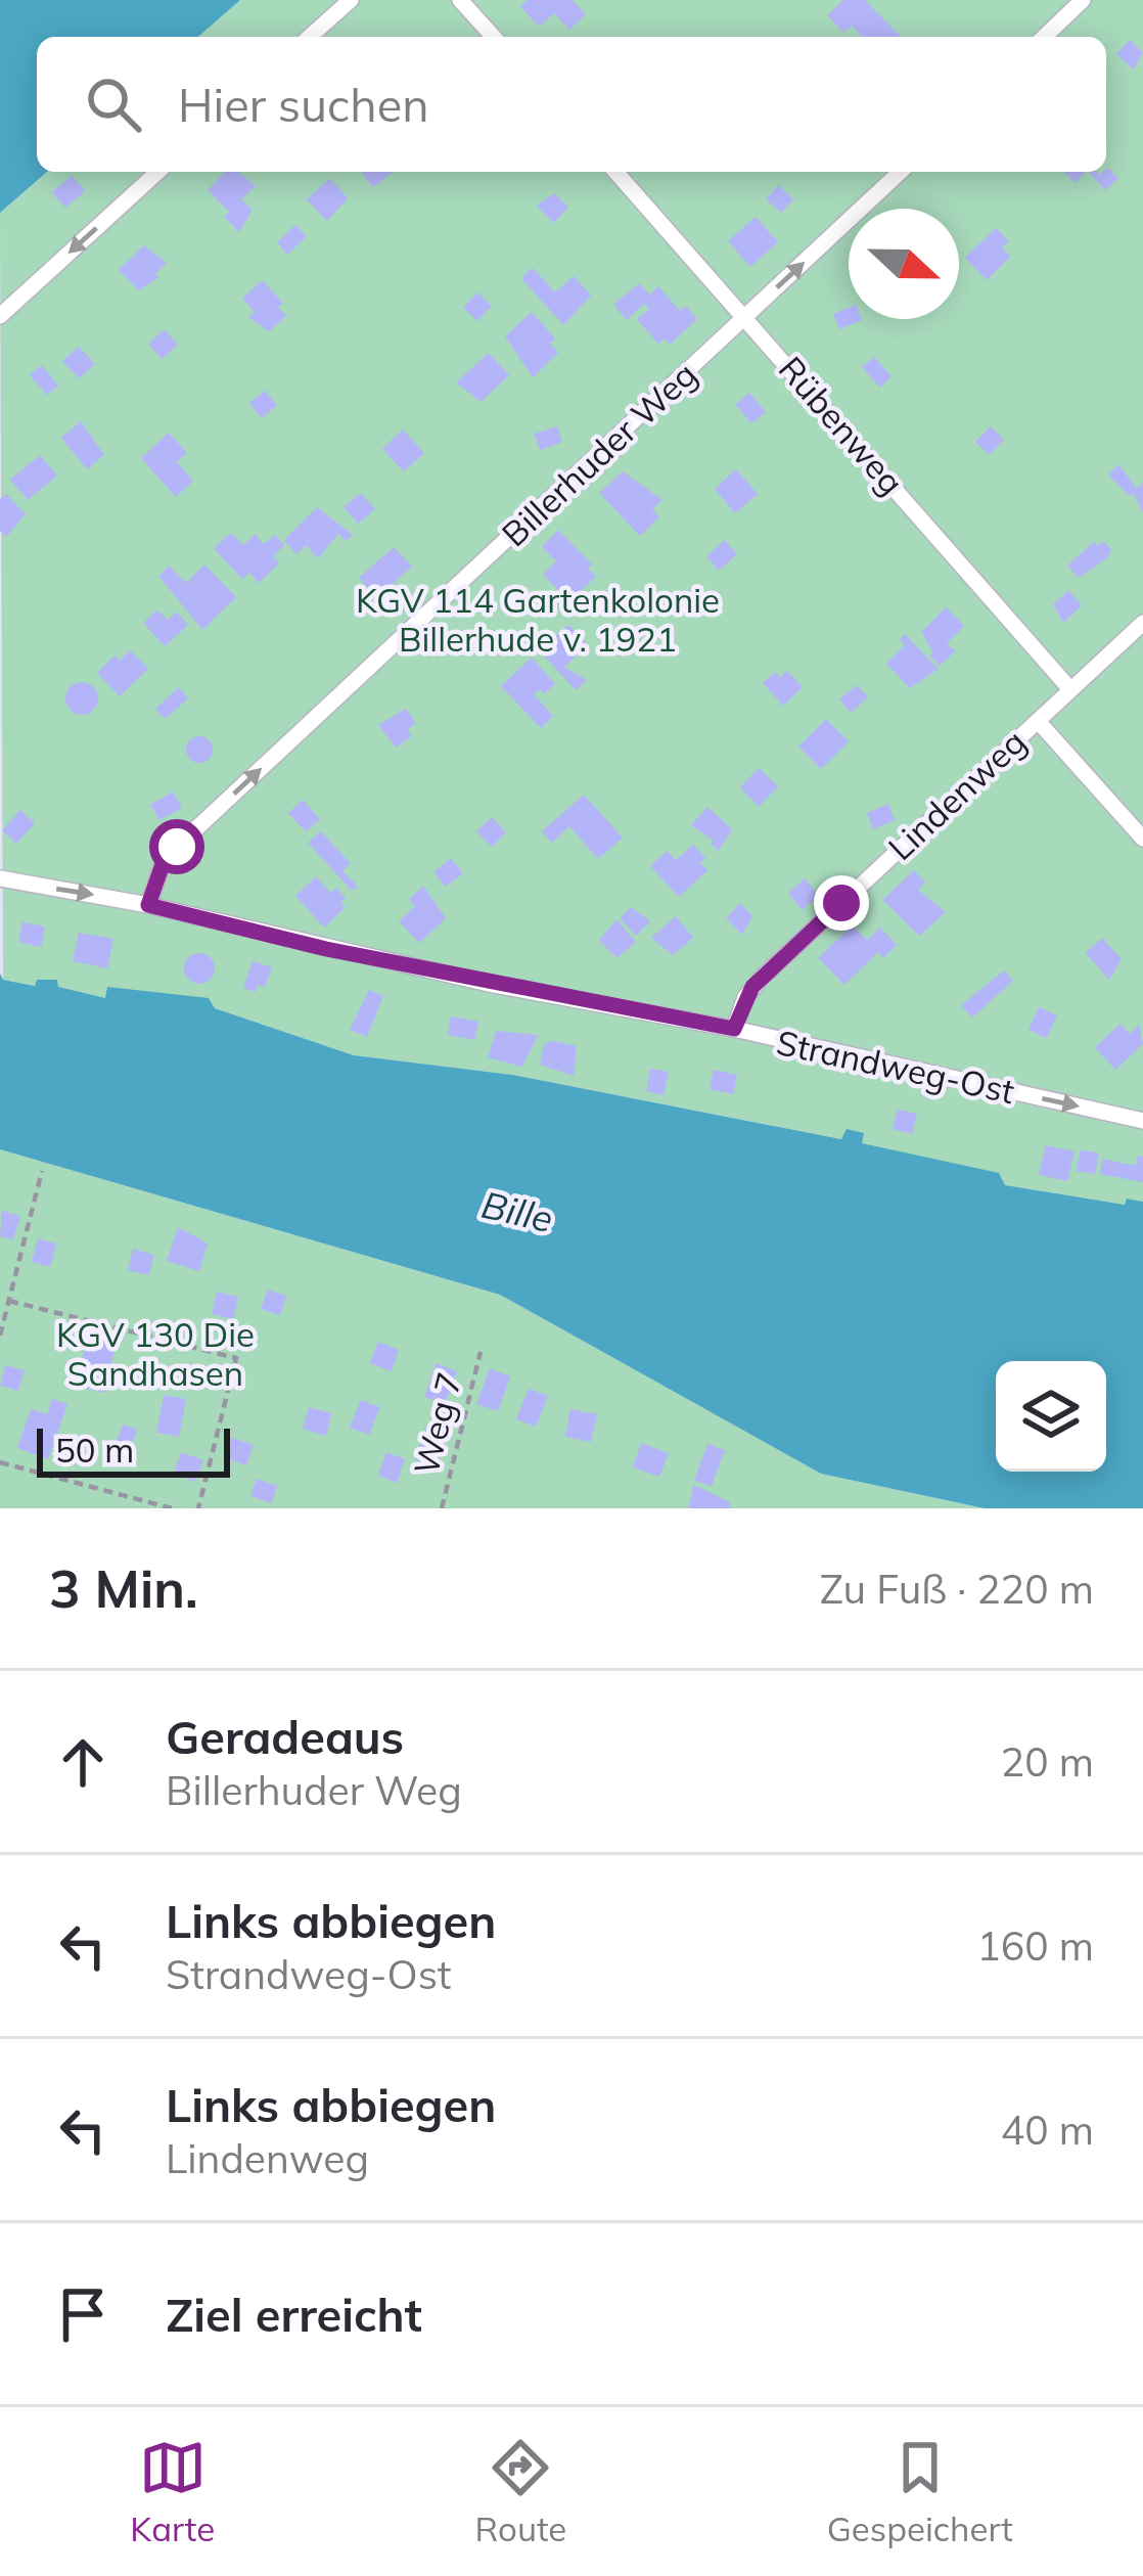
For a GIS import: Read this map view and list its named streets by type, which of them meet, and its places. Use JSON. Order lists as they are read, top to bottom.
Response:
{
  "streets": {
    "lane": [
      "Rübenweg",
      "Billerhuder Weg",
      "Lindenweg",
      "Strandweg-Ost"
    ],
    "path": ["Weg 7"]
  },
  "crossings": [
    ["Rübenweg", "Billerhuder Weg"],
    ["Rübenweg", "Lindenweg"],
    ["Billerhuder Weg", "Strandweg-Ost"],
    ["Lindenweg", "Strandweg-Ost"]
  ],
  "one_way": ["Billerhuder Weg", "Strandweg-Ost"],
  "water": ["Bille"],
  "parks": ["KGV 114 Gartenkolonie Billerhude v. 1921", "KGV 130 Die Sandhasen"],
  "scale_bar": "50 m",
  "north": "right",
  "page": {
    "search": "Hier suchen",
    "scale": "50 m",
    "heading": ["3 Min.", "Zu Fuß · 220 m"],
    "list": [
      ["Geradeaus", "Billerhuder Weg", "20 m"],
      ["Links abbiegen", "Strandweg-Ost", "160 m"],
      ["Links abbiegen", "Lindenweg", "40 m"],
      "Ziel erreicht"
    ],
    "nav": ["Karte", "Route", "Gespeichert"]
  }
}
